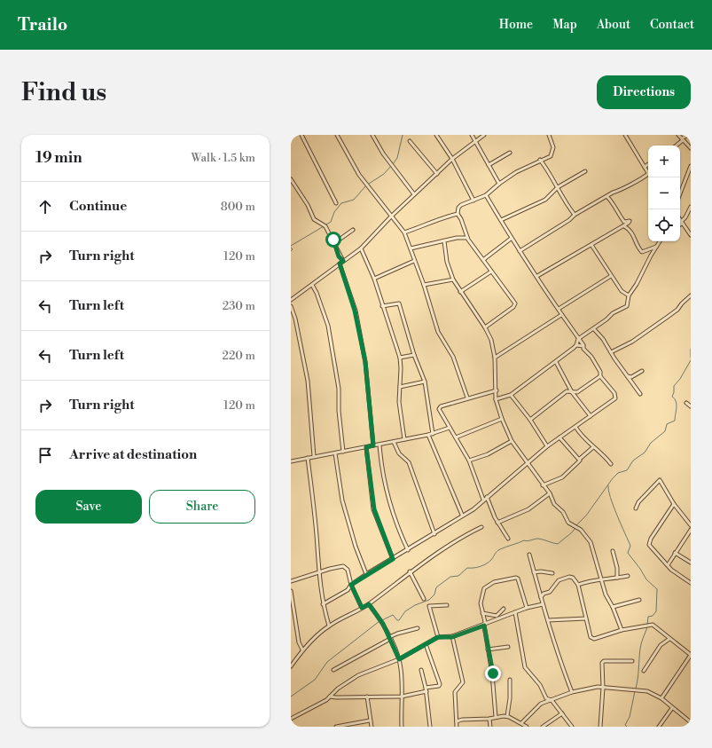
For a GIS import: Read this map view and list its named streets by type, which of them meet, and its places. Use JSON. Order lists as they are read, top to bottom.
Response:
{
  "page": {
    "header": "Trailo",
    "nav": [
      "Home",
      "Map",
      "About",
      "Contact"
    ],
    "buttons": [
      "Directions",
      ["Save", "Share"]
    ],
    "title": "Find us",
    "heading": ["19 min", "Walk · 1.5 km"],
    "map_buttons": ["+", "−"],
    "list": [
      ["Continue", "800 m"],
      ["Turn right", "120 m"],
      ["Turn left", "230 m"],
      ["Turn left", "220 m"],
      ["Turn right", "120 m"],
      "Arrive at destination"
    ]
  }
}
